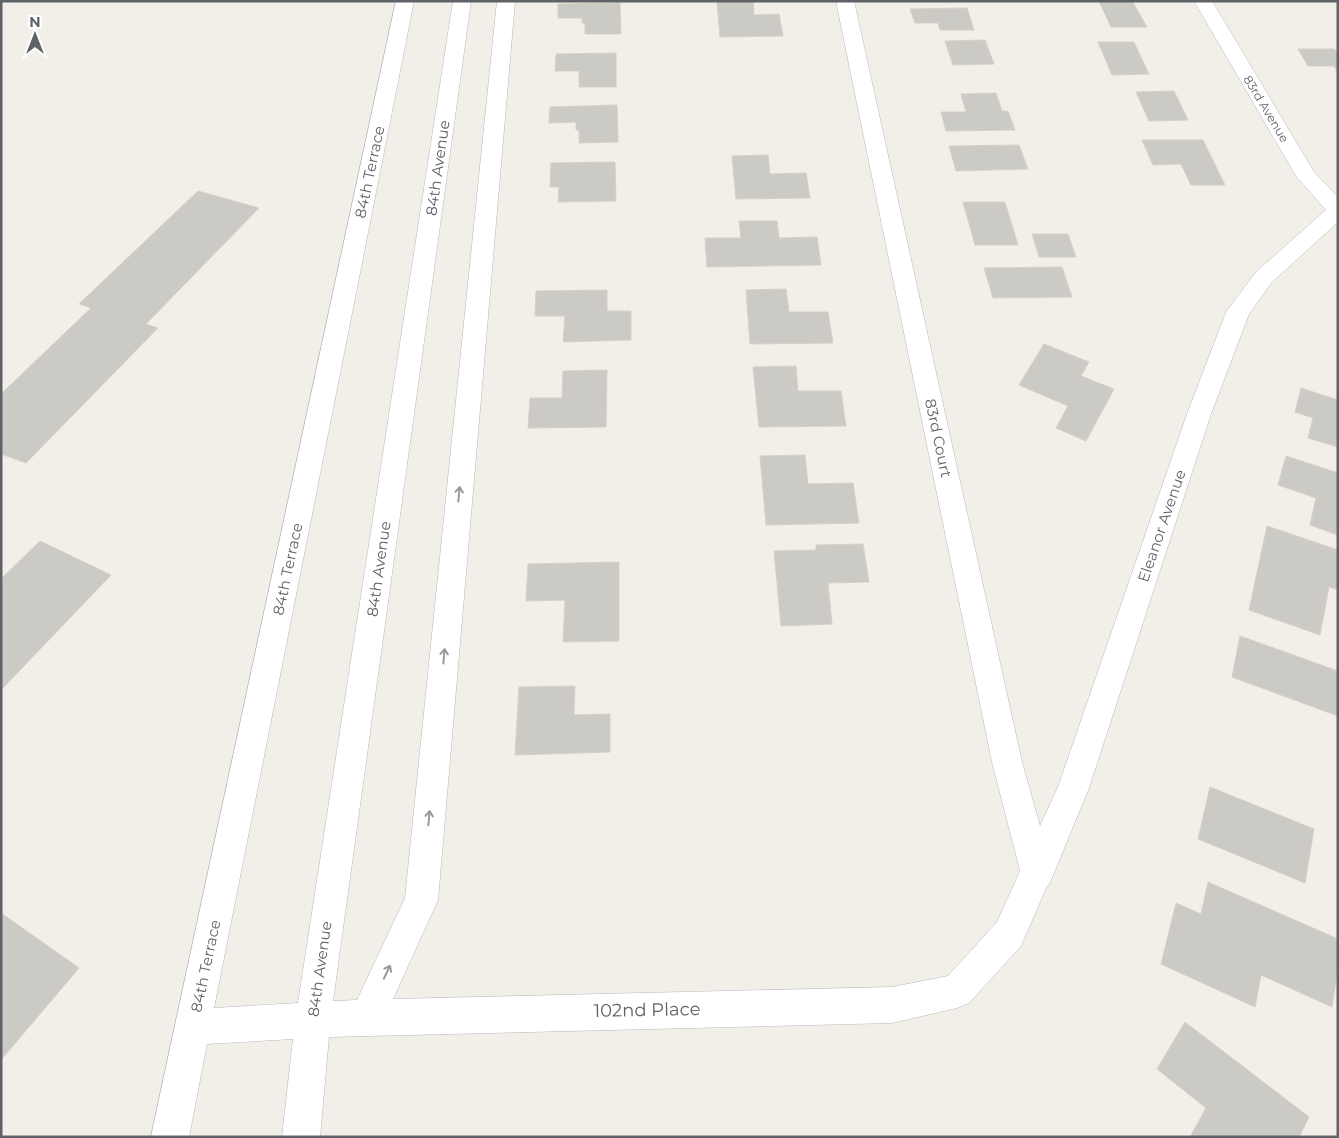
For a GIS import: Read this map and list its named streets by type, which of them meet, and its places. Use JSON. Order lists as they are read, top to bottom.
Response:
{
  "streets": {
    "street": [
      "83rd Avenue",
      "84th Avenue",
      "84th Terrace",
      "83rd Court",
      "Eleanor Avenue",
      "102nd Place"
    ]
  },
  "crossings": [
    ["83rd Avenue", "Eleanor Avenue"],
    ["84th Avenue", "102nd Place"],
    ["84th Terrace", "102nd Place"],
    ["83rd Court", "Eleanor Avenue"],
    ["83rd Court", "102nd Place"],
    ["Eleanor Avenue", "102nd Place"]
  ],
  "north": "top"
}
